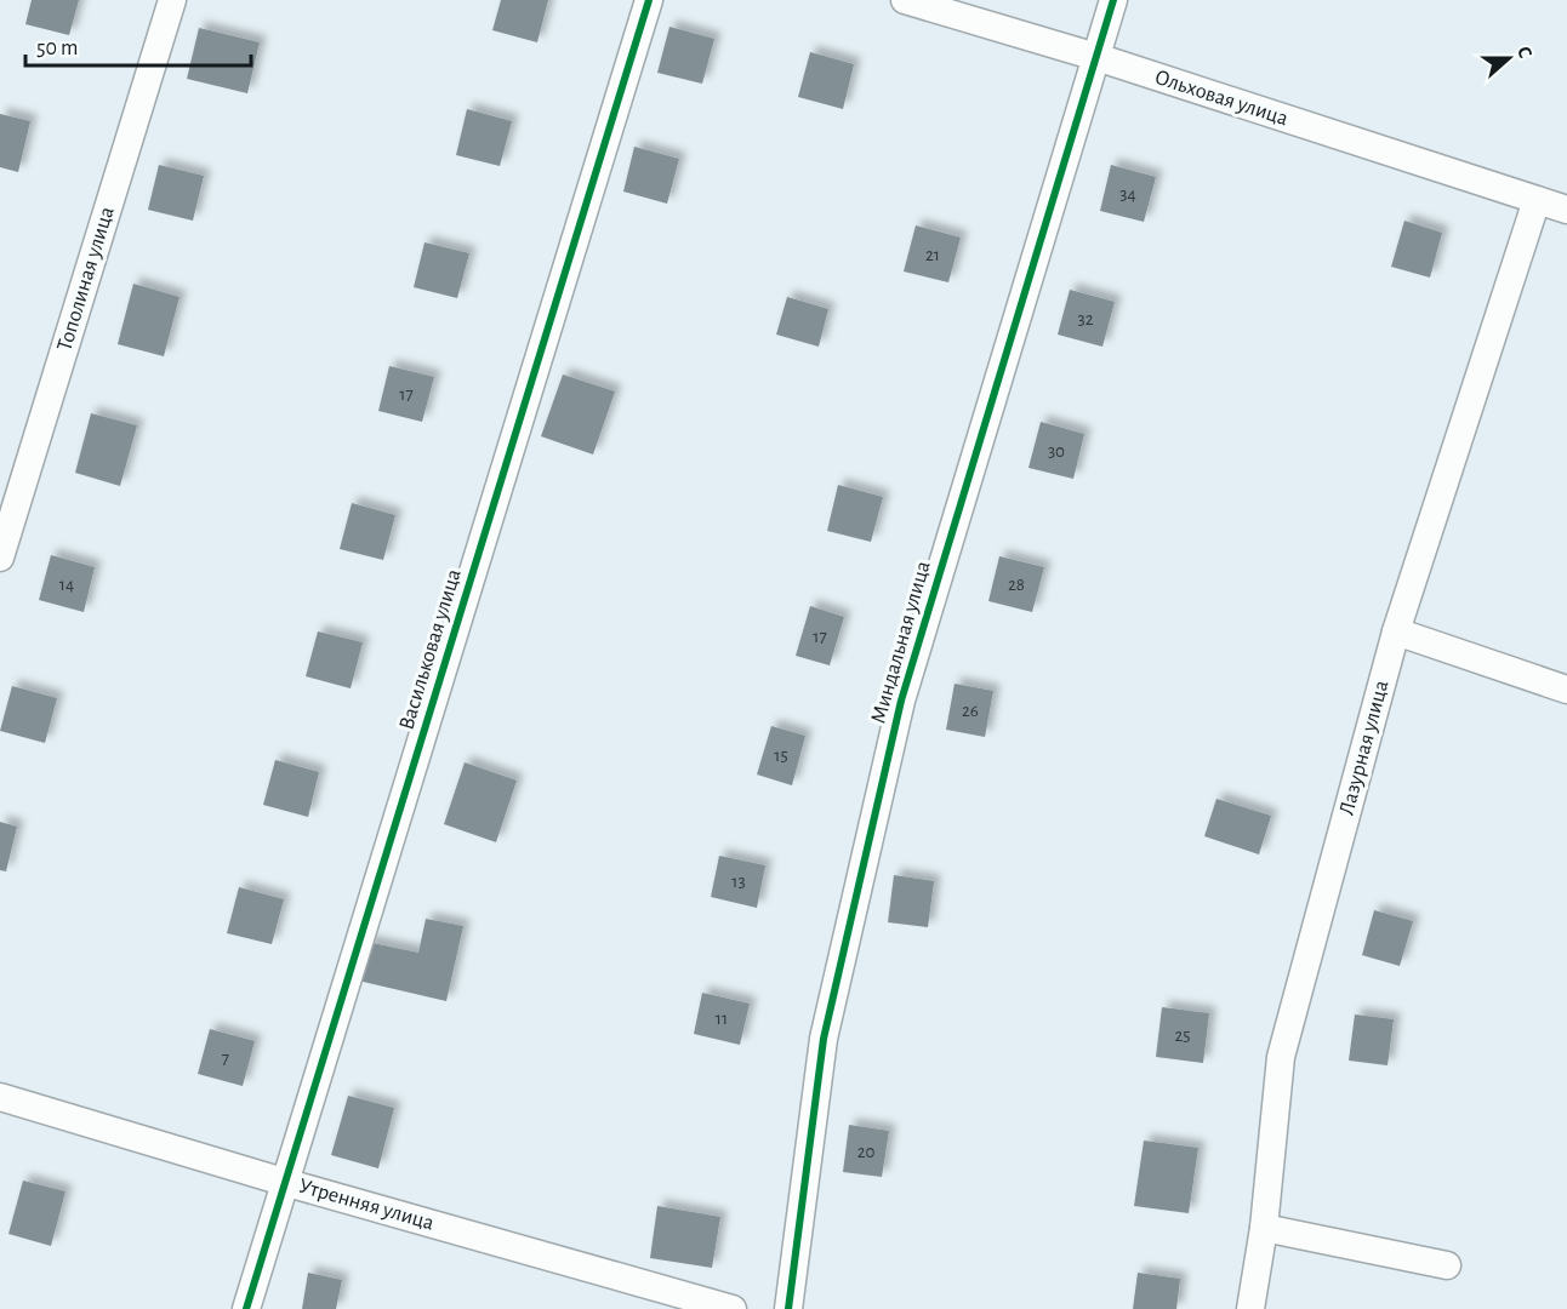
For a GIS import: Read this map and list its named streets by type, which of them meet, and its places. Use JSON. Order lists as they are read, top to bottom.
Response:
{
  "streets": {
    "street": [
      "Ольховая улица",
      "Тополиная улица",
      "Миндальная улица",
      "Васильковая улица",
      "Лазурная улица",
      "Утренняя улица"
    ]
  },
  "crossings": [
    ["Ольховая улица", "Миндальная улица"],
    ["Ольховая улица", "Лазурная улица"],
    ["Васильковая улица", "Утренняя улица"]
  ],
  "house_numbers": [
    "34",
    "21",
    "32",
    "17",
    "30",
    "14",
    "28",
    "17",
    "26",
    "15",
    "13",
    "11",
    "25",
    "7",
    "20"
  ],
  "scale_bar": "50 m",
  "north": "right"
}
